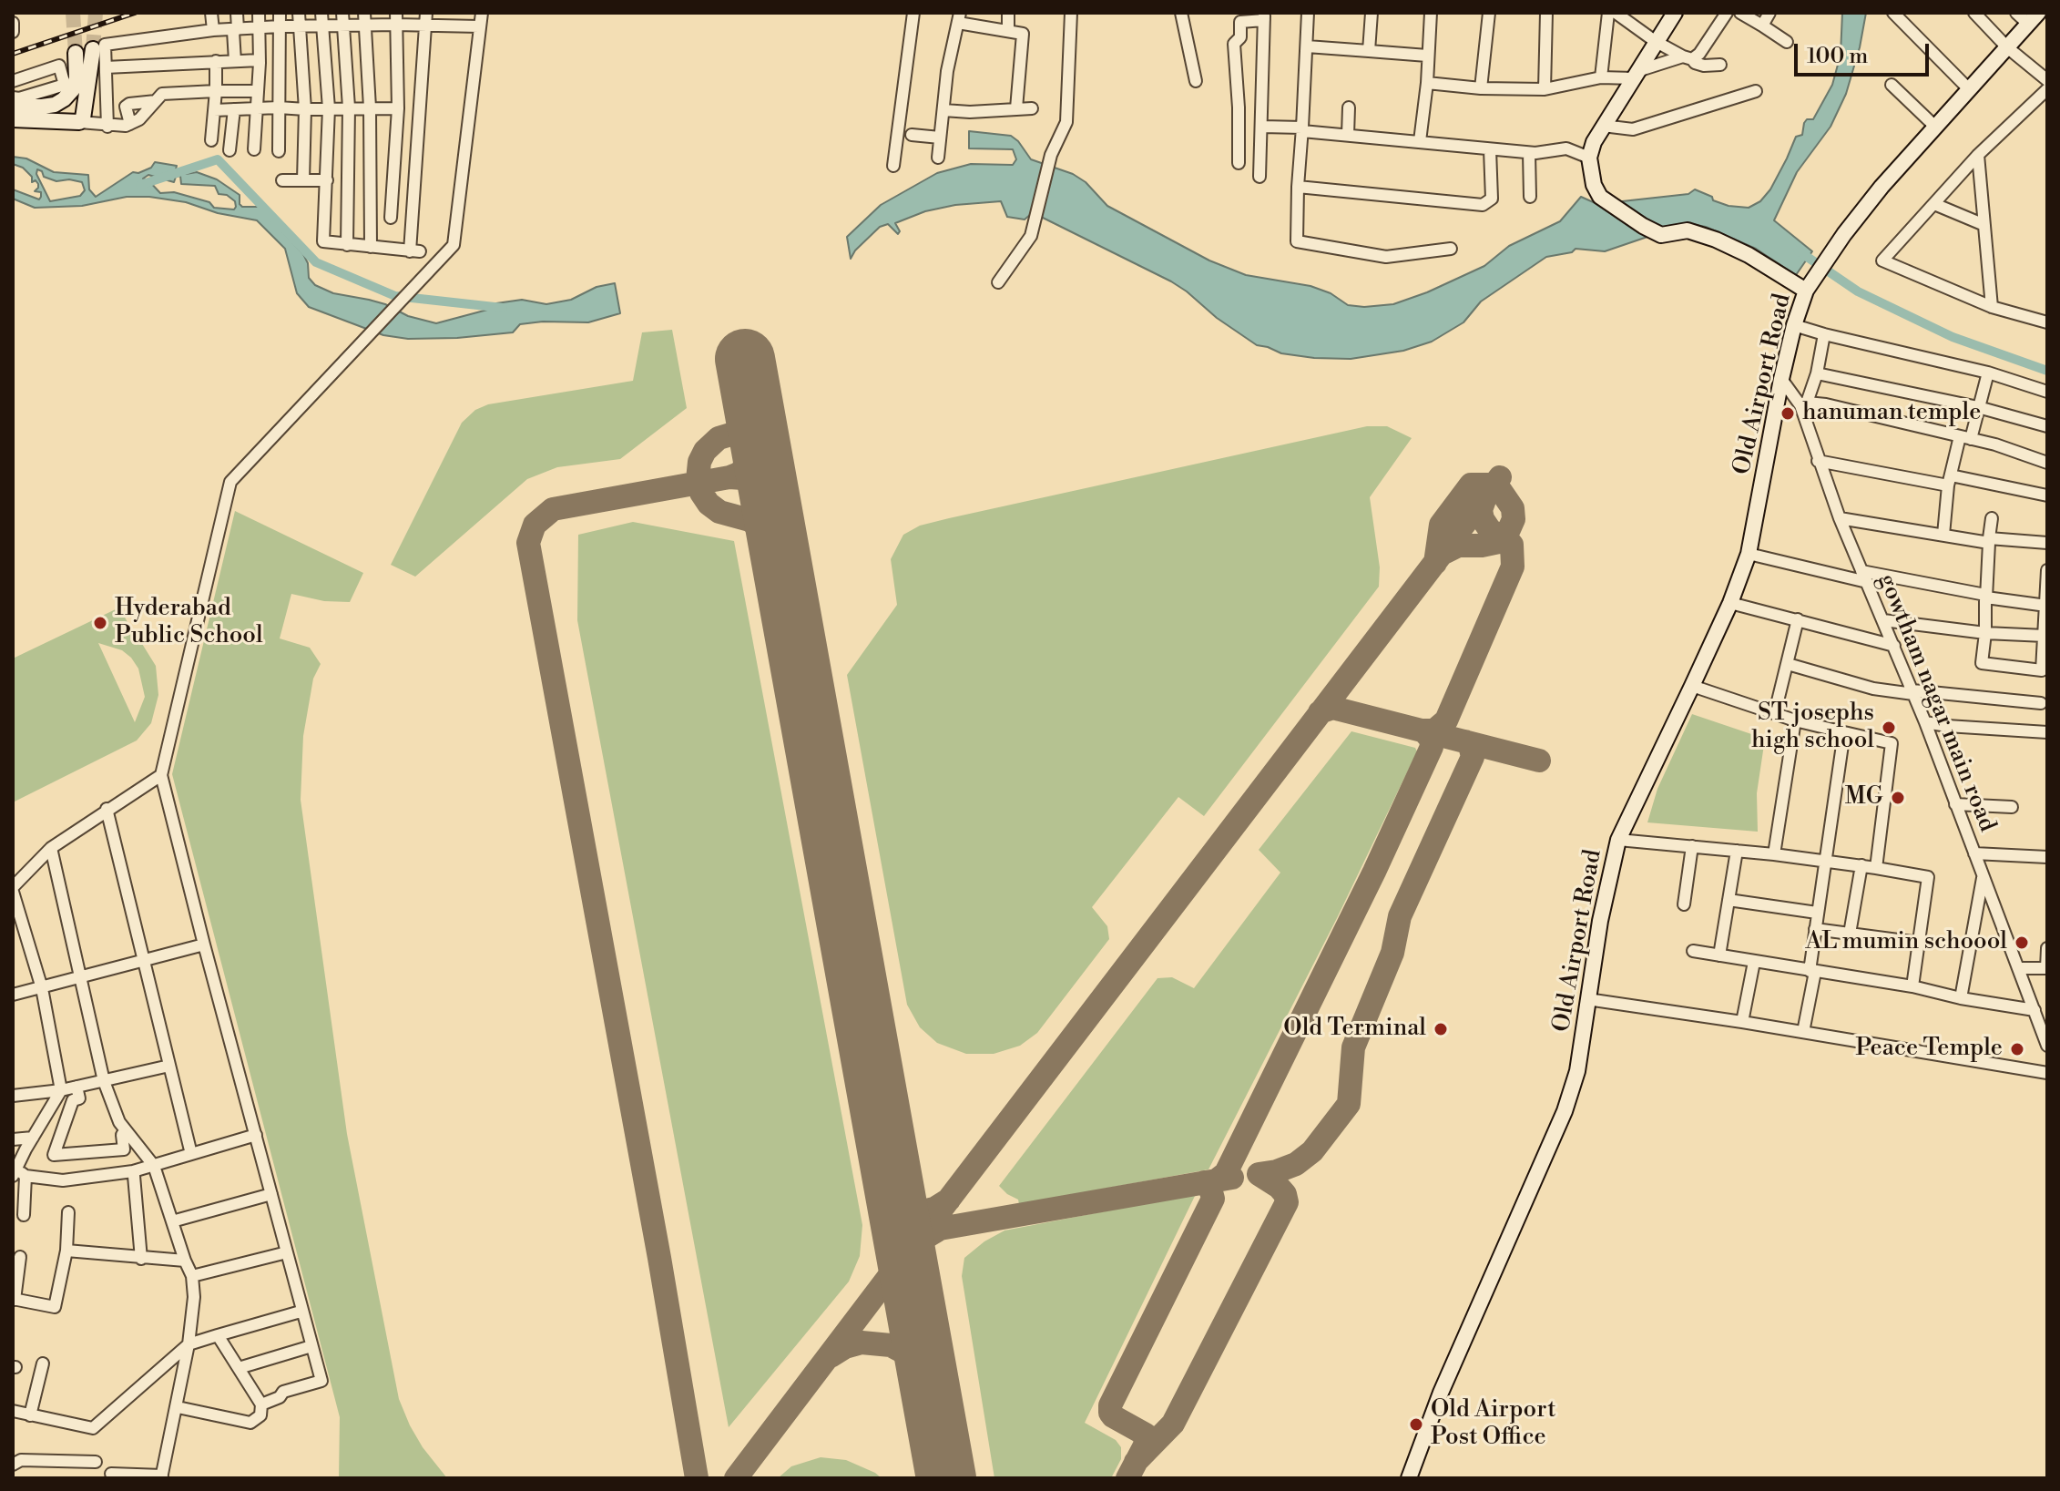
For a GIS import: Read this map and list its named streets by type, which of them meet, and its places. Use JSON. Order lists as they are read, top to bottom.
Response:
{
  "streets": {
    "main road": ["Old Airport Road"],
    "street": ["gowtham nagar main road"]
  },
  "crossings": [
    ["Old Airport Road", "gowtham nagar main road"]
  ],
  "places": [
    "hanuman temple",
    "Hyderabad Public School",
    "ST josephs high school",
    "MG",
    "AL mumin schoool",
    "Old Terminal",
    "Peace Temple",
    "Old Airport Post Office"
  ],
  "scale_bar": "100 m"
}
